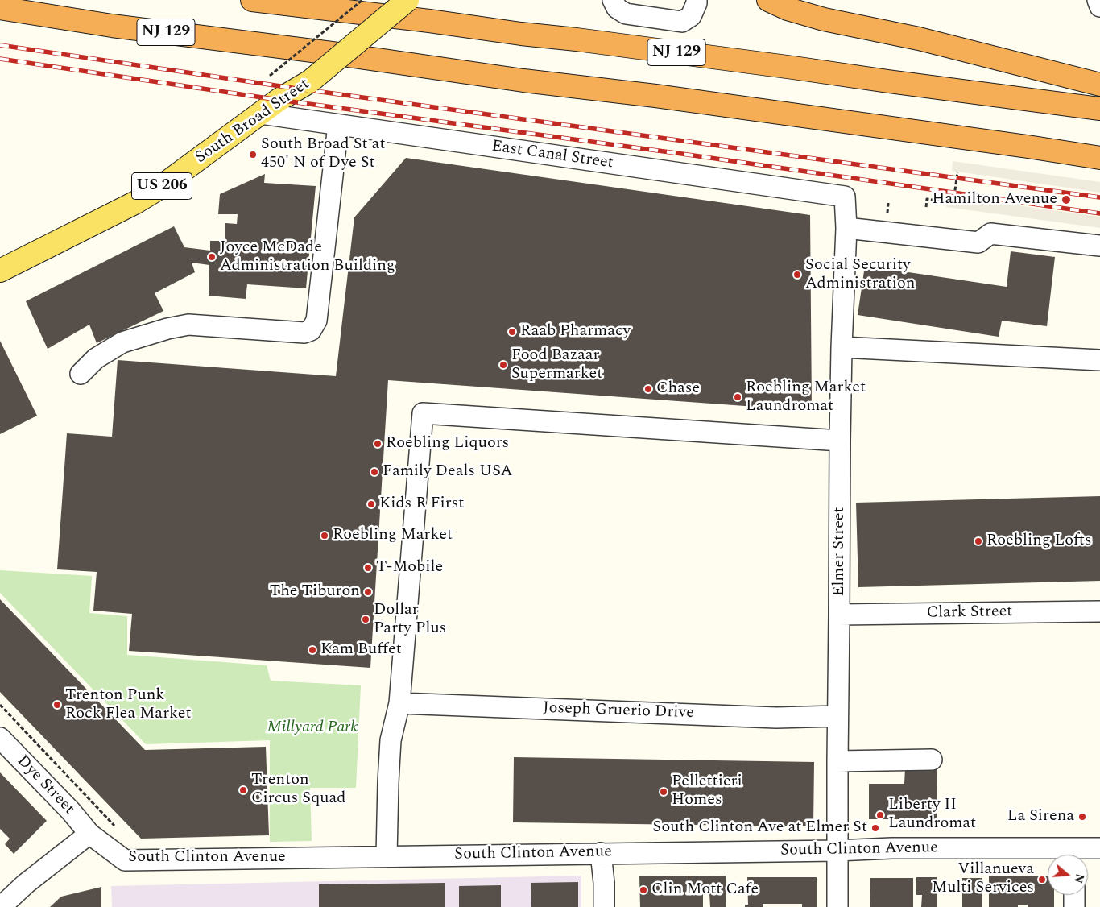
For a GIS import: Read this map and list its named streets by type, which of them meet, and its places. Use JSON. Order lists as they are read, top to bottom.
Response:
{
  "streets": {
    "highway": ["NJ 129"],
    "main road": ["South Broad Street", "US 206"],
    "street": [
      "East Canal Street",
      "Elmer Street",
      "Clark Street",
      "Joseph Gruerio Drive",
      "Dye Street",
      "South Clinton Avenue"
    ]
  },
  "crossings": [
    ["South Broad Street", "East Canal Street"],
    ["East Canal Street", "Elmer Street"],
    ["Elmer Street", "Clark Street"],
    ["Elmer Street", "Joseph Gruerio Drive"],
    ["Elmer Street", "South Clinton Avenue"],
    ["Dye Street", "South Clinton Avenue"]
  ],
  "parks": ["Millyard Park"],
  "places": [
    "South Broad St at 450' N of Dye St",
    "Hamilton Avenue",
    "Joyce McDade Administration Building",
    "Social Security Administration",
    "Raab Pharmacy",
    "Food Bazaar Supermarket",
    "Chase",
    "Roebling Market Laundromat",
    "Roebling Liquors",
    "Family Deals USA",
    "Kids R First",
    "Roebling Market",
    "Roebling Lofts",
    "T-Mobile",
    "The Tiburon",
    "Dollar Party Plus",
    "Kam Buffet",
    "Trenton Punk Rock Flea Market",
    "Trenton Circus Squad",
    "Pellettieri Homes",
    "Liberty II Laundromat",
    "La Sirena",
    "South Clinton Ave at Elmer St",
    "Villanueva Multi Services",
    "Clin Mott Cafe"
  ],
  "north": "right"
}
